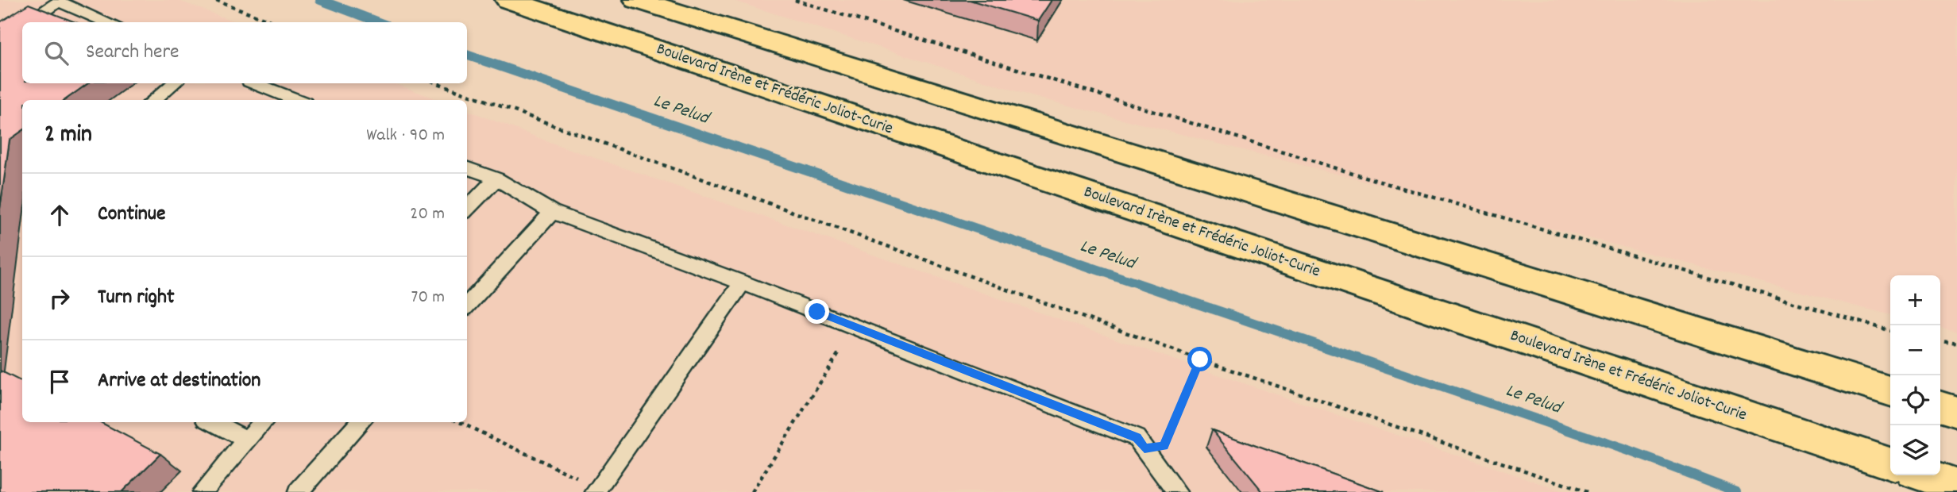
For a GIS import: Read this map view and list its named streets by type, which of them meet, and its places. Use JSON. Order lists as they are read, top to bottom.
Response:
{
  "streets": {
    "main road": ["Boulevard Irène et Frédéric Joliot-Curie"]
  },
  "water": ["Le Pelud"],
  "page": {
    "search": "Search here",
    "heading": ["2 min", "Walk · 90 m"],
    "list": [
      ["Continue", "20 m"],
      ["Turn right", "70 m"],
      "Arrive at destination"
    ],
    "map_buttons": ["+", "−"]
  }
}
